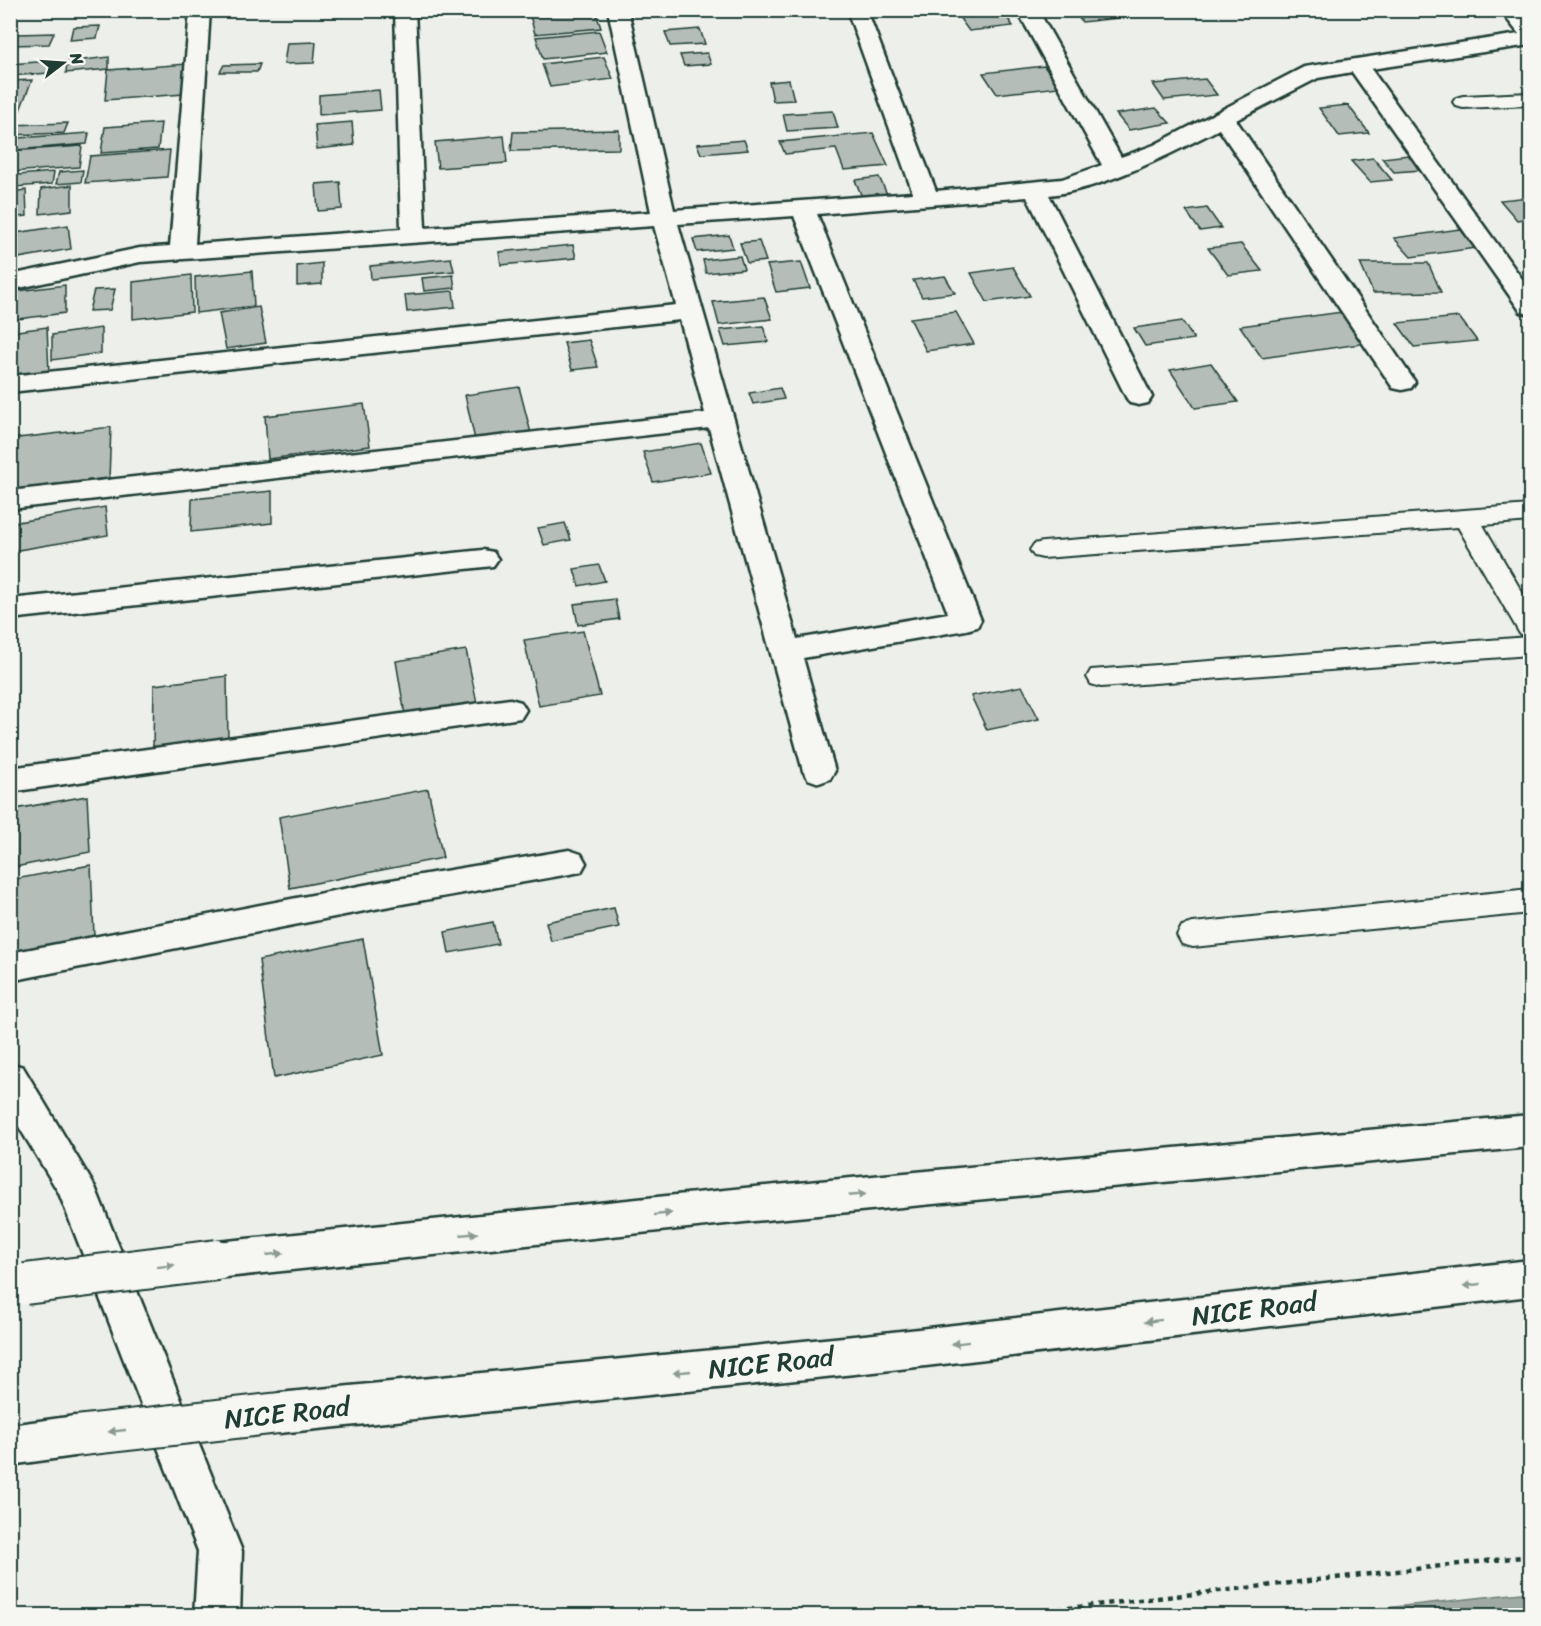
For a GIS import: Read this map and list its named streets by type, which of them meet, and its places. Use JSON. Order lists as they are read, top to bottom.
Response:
{
  "streets": {
    "main road": ["NICE Road"]
  },
  "north": "right"
}
